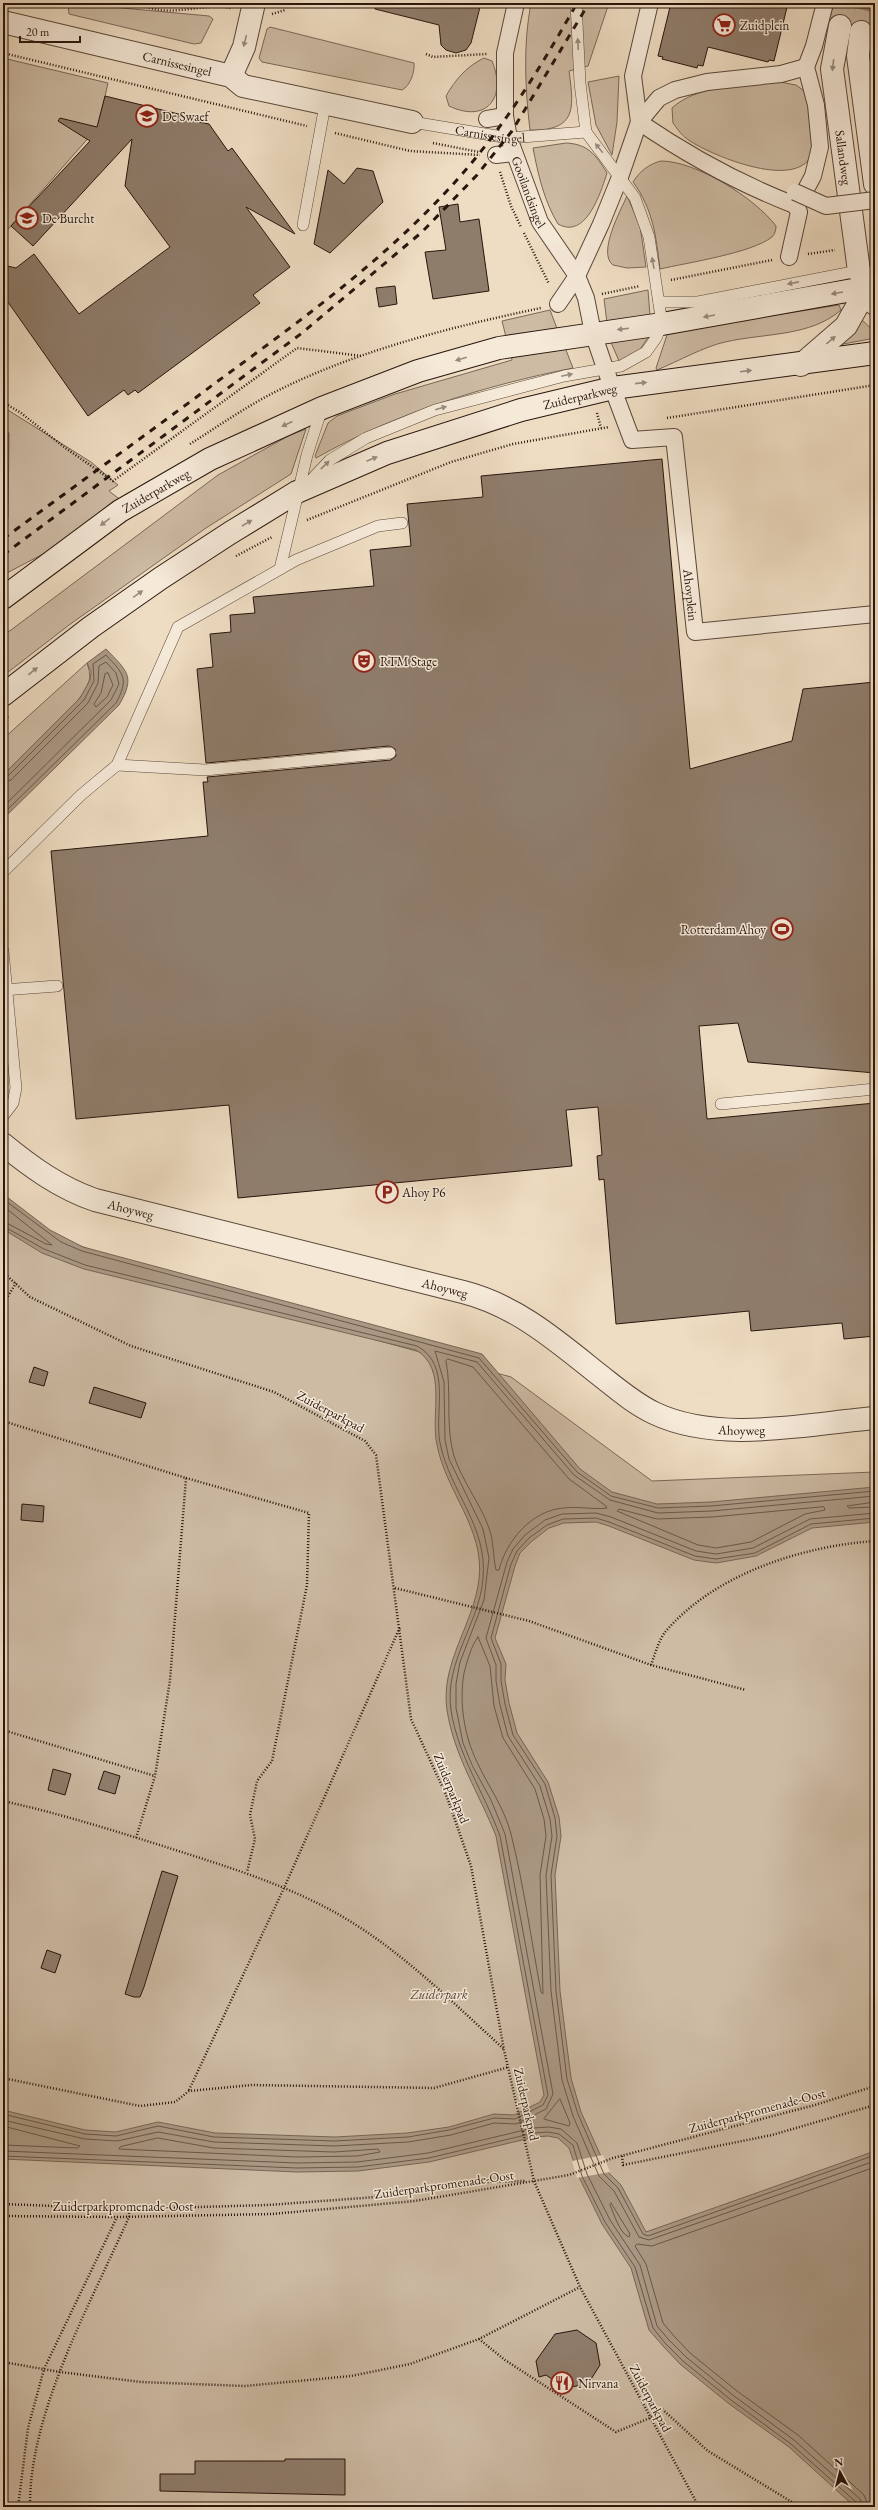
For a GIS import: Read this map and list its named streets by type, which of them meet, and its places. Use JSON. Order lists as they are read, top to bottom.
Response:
{
  "streets": {
    "street": [
      "Carnissesingel",
      "Sallandweg",
      "Gooilandsingel",
      "Zuiderparkweg",
      "Ahoyplein",
      "Ahoyweg"
    ],
    "path": ["Zuiderparkpad", "Zuiderparkpromenade-Oost"]
  },
  "crossings": [
    ["Carnissesingel", "Gooilandsingel"],
    ["Sallandweg", "Zuiderparkweg"],
    ["Gooilandsingel", "Zuiderparkweg"],
    ["Gooilandsingel", "Ahoyplein"],
    ["Zuiderparkpad", "Zuiderparkpromenade-Oost"]
  ],
  "parks": ["Zuiderpark"],
  "places": {
    "supermarket": ["Zuidplein"],
    "school or university": ["De Swaef", "De Burcht"],
    "theatre": ["RTM Stage"],
    "sports": ["Rotterdam Ahoy"],
    "parking": ["Ahoy P6"],
    "restaurant": ["Nirvana"]
  },
  "scale_bar": "20 m",
  "north": "top"
}
